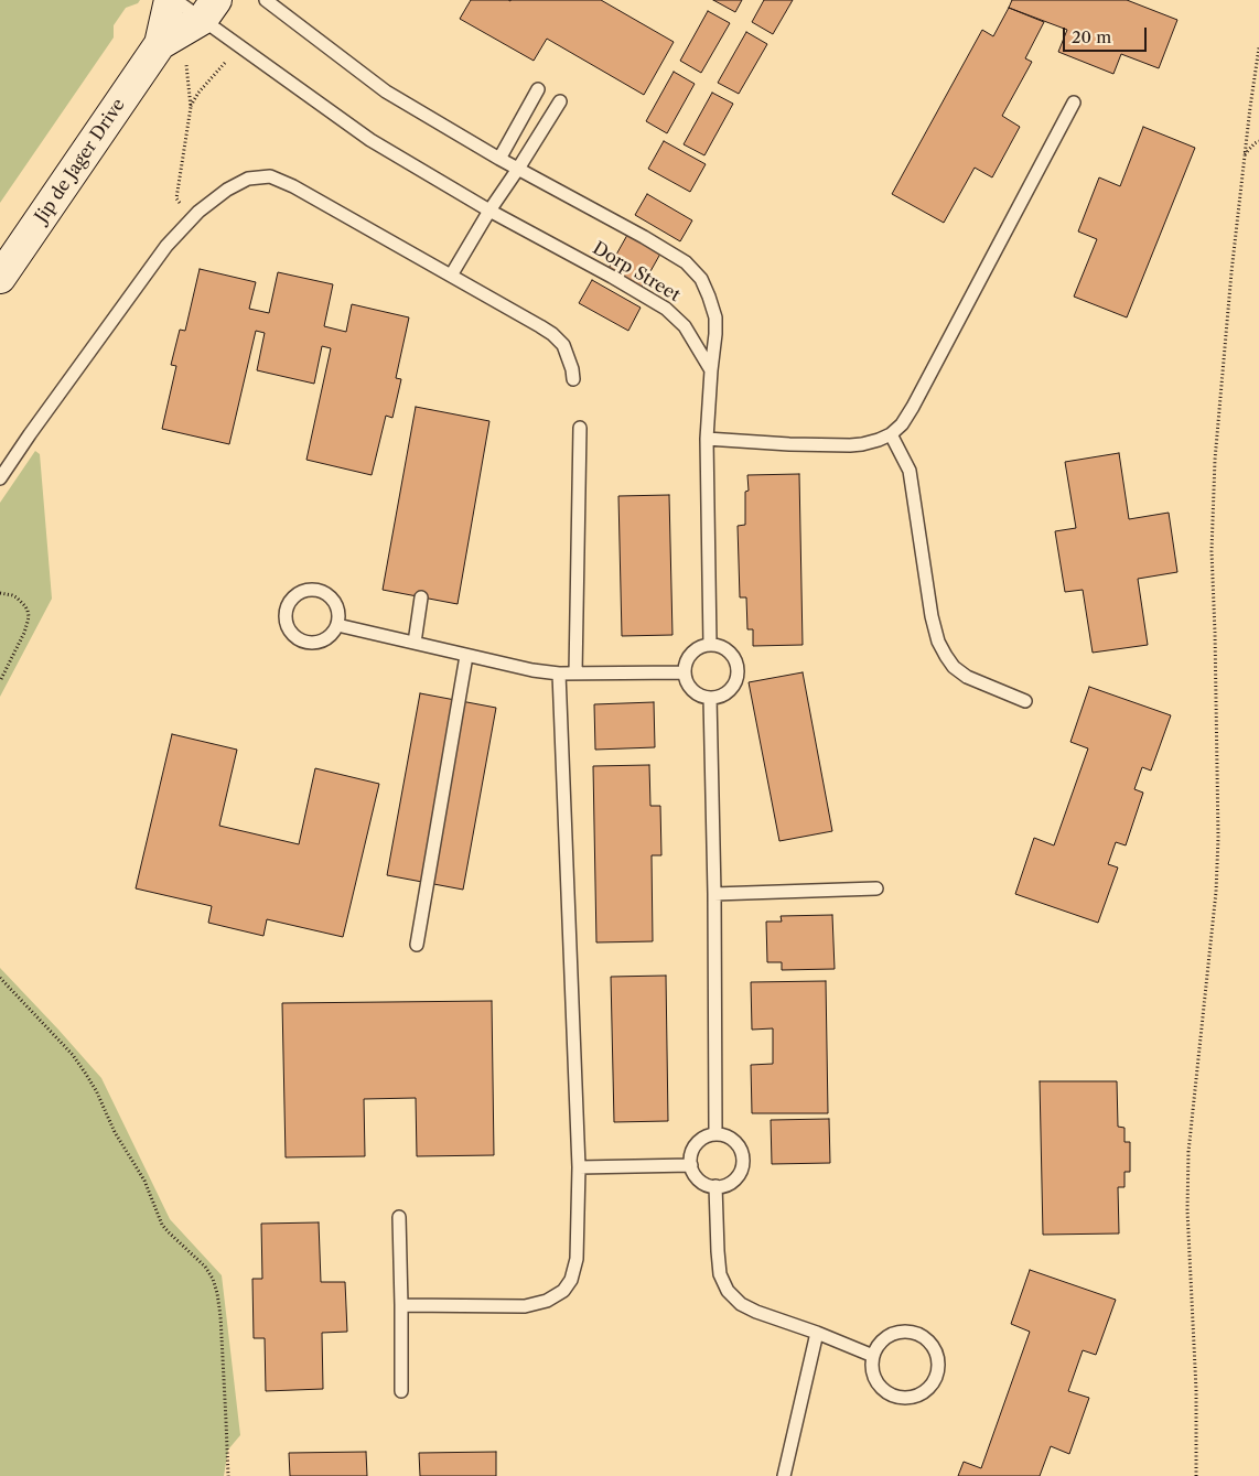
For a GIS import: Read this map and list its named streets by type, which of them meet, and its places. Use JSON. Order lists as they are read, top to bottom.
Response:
{
  "streets": {
    "main road": ["Jip de Jager Drive"],
    "lane": ["Dorp Street"]
  },
  "crossings": [
    ["Jip de Jager Drive", "Dorp Street"]
  ],
  "scale_bar": "20 m"
}
